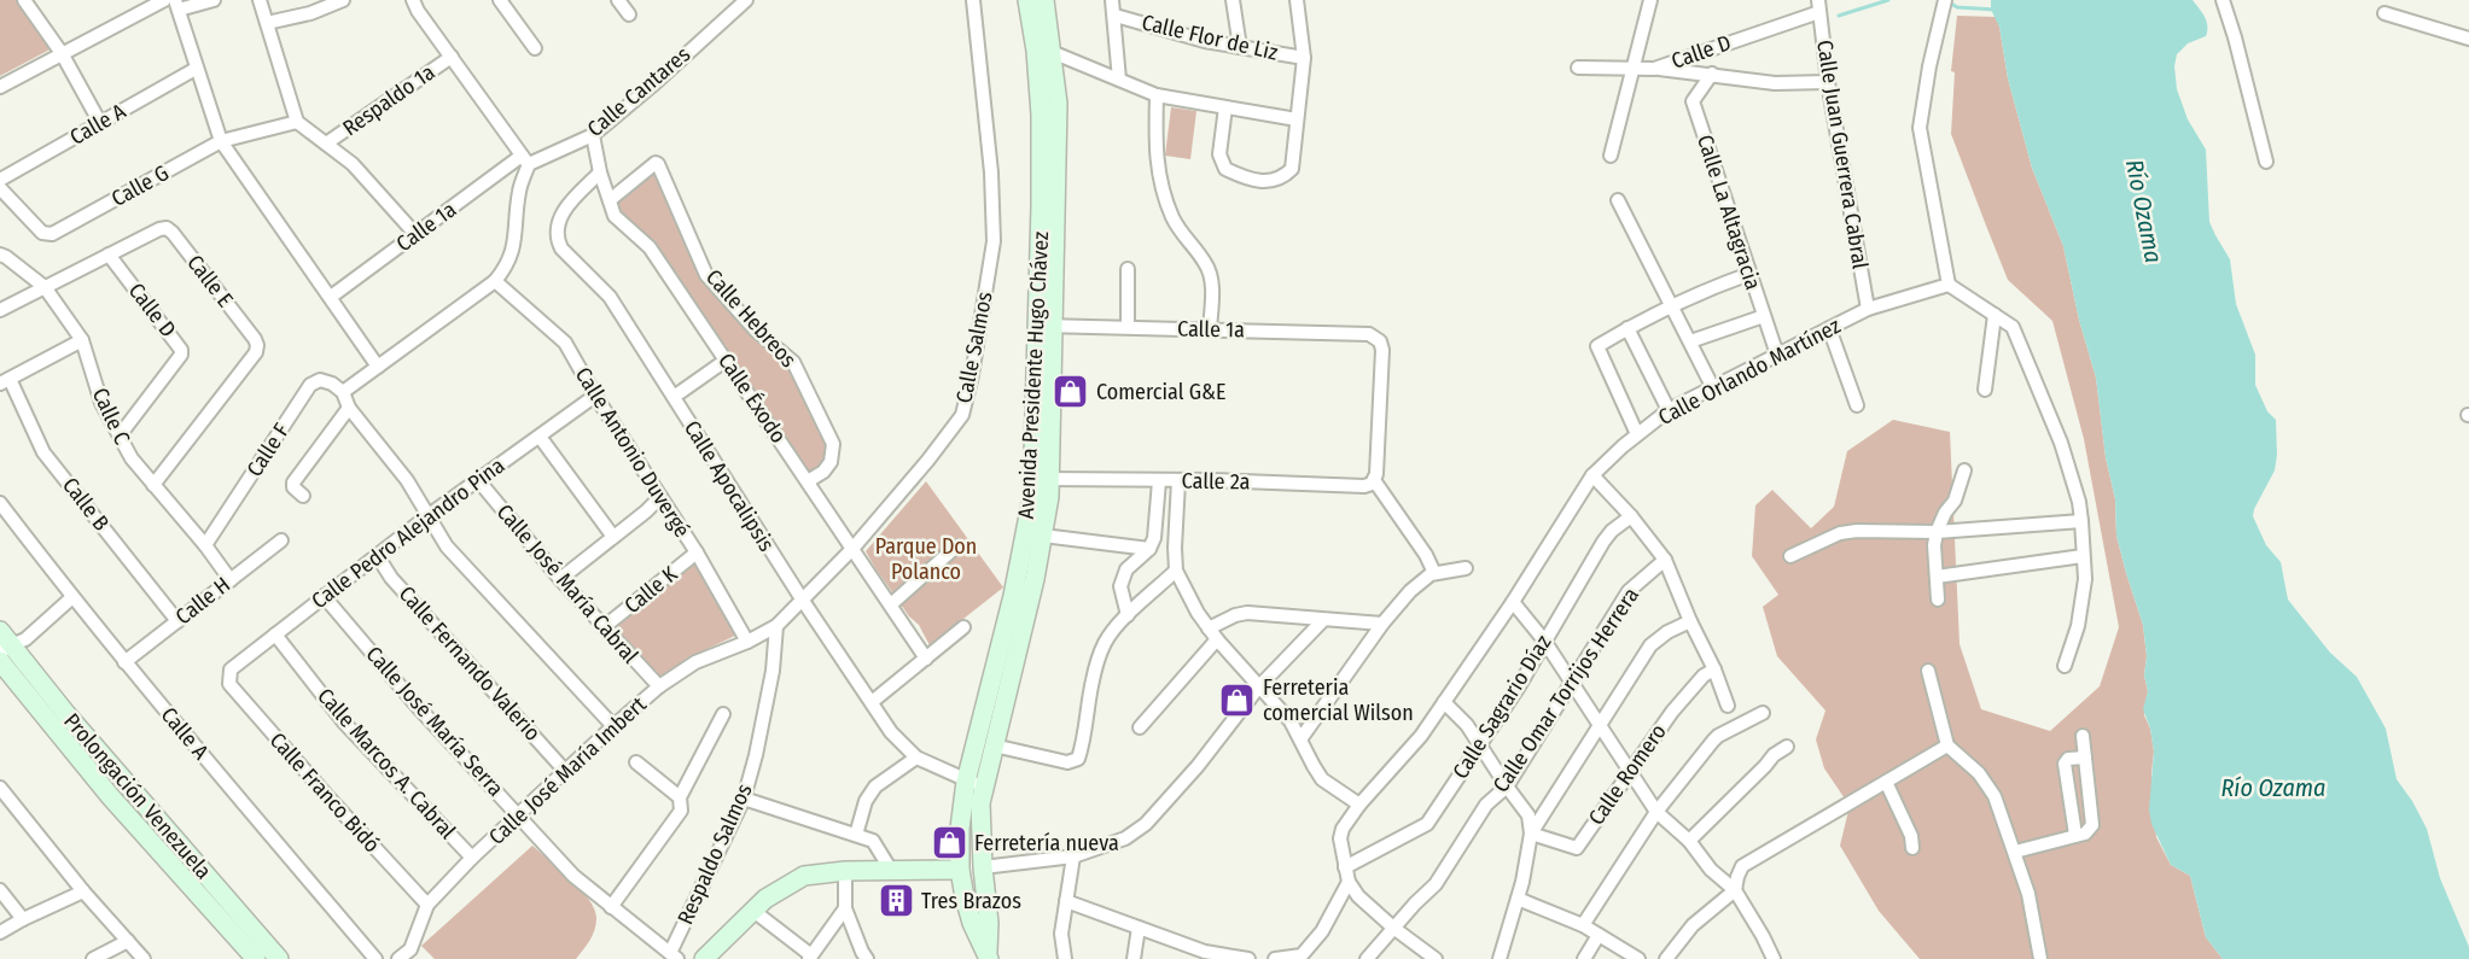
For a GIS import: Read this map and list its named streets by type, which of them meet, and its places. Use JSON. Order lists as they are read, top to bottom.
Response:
{
  "streets": {
    "main road": ["Avenida Presidente Hugo Chávez", "Prolongación Venezuela"],
    "street": [
      "Calle Flor de Liz",
      "Calle D",
      "Calle Cantares",
      "Respaldo 1a",
      "Calle A",
      "Calle Juan Guerrera Cabral",
      "Calle G",
      "Calle La Altagracia",
      "Calle 1a",
      "Calle E",
      "Calle Hebreos",
      "Calle Salmos",
      "Calle Orlando Martínez",
      "Calle Éxodo",
      "Calle C",
      "Calle F",
      "Calle Antonio Duvergé",
      "Calle 2a",
      "Calle Apocalipsis",
      "Calle B",
      "Calle Pedro Alejandro Pina",
      "Calle José María Cabral",
      "Calle K",
      "Calle H",
      "Calle Fernando Valerio",
      "Calle Omar Torrijos Herrera",
      "Calle Sagrario Díaz",
      "Calle José María Serra",
      "Calle Marcos A. Cabral",
      "Calle José María Imbert",
      "Calle Romero",
      "Calle Franco Bidó",
      "Respaldo Salmos"
    ]
  },
  "crossings": [
    ["Calle D", "Calle Juan Guerrera Cabral"],
    ["Calle D", "Calle E"],
    ["Calle D", "Calle C"],
    ["Calle Cantares", "Calle 1a"],
    ["Calle Cantares", "Calle Éxodo"],
    ["Calle A", "Calle H"],
    ["Calle Juan Guerrera Cabral", "Calle Orlando Martínez"],
    ["Calle La Altagracia", "Calle Orlando Martínez"],
    ["Calle 1a", "Avenida Presidente Hugo Chávez"],
    ["Calle 1a", "Calle 2a"],
    ["Calle E", "Calle C"],
    ["Calle Hebreos", "Calle Éxodo"],
    ["Calle Salmos", "Calle Éxodo"],
    ["Calle Salmos", "Calle Apocalipsis"],
    ["Calle Salmos", "Calle José María Imbert"],
    ["Calle Salmos", "Respaldo Salmos"],
    ["Calle Orlando Martínez", "Calle Sagrario Díaz"],
    ["Avenida Presidente Hugo Chávez", "Calle 2a"],
    ["Avenida Presidente Hugo Chávez", "Calle Apocalipsis"],
    ["Calle Éxodo", "Calle Apocalipsis"],
    ["Calle C", "Calle F"],
    ["Calle C", "Calle H"],
    ["Calle Antonio Duvergé", "Calle Pedro Alejandro Pina"],
    ["Calle Antonio Duvergé", "Calle K"],
    ["Calle Antonio Duvergé", "Calle José María Imbert"],
    ["Calle B", "Calle H"],
    ["Calle Pedro Alejandro Pina", "Calle José María Cabral"],
    ["Calle Pedro Alejandro Pina", "Calle Fernando Valerio"],
    ["Calle Pedro Alejandro Pina", "Calle José María Serra"],
    ["Calle Pedro Alejandro Pina", "Calle Marcos A. Cabral"],
    ["Calle Pedro Alejandro Pina", "Calle Franco Bidó"],
    ["Calle José María Cabral", "Calle K"],
    ["Calle José María Cabral", "Calle José María Imbert"],
    ["Calle Fernando Valerio", "Calle José María Imbert"],
    ["Calle José María Serra", "Calle José María Imbert"],
    ["Calle José María Serra", "Respaldo Salmos"],
    ["Calle Marcos A. Cabral", "Calle José María Imbert"],
    ["Calle José María Imbert", "Calle Franco Bidó"],
    ["Calle José María Imbert", "Respaldo Salmos"]
  ],
  "water": ["Río Ozama"],
  "parks": ["Parque Don Polanco"],
  "places": {
    "shop": ["Comercial G&E", "Ferreteria comercial Wilson", "Ferretería nueva"],
    "building": ["Tres Brazos"]
  }
}
